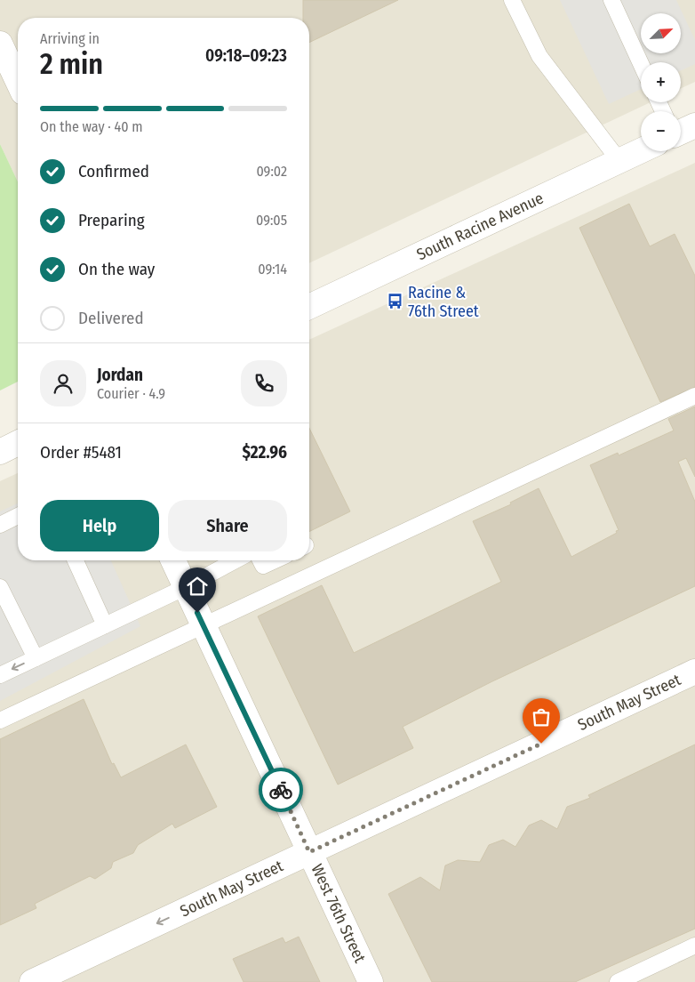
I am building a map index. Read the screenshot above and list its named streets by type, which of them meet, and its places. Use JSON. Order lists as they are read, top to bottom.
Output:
{
  "streets": {
    "street": ["South Racine Avenue", "South May Street", "West 76th Street"]
  },
  "crossings": [
    ["South May Street", "West 76th Street"]
  ],
  "one_way": ["South May Street"],
  "places": {
    "bus stop": ["Racine & 76th Street"]
  },
  "north": "top right",
  "page": {
    "map_buttons": ["+", "−"],
    "heading": ["2 min", "Arriving in", "09:18–09:23"],
    "panel": [
      "Jordan",
      "Courier · 4.9",
      "Order #5481",
      "$22.96"
    ],
    "bar": "On the way · 40 m",
    "list": [
      ["Confirmed", "09:02"],
      ["Preparing", "09:05"],
      ["On the way", "09:14"],
      "Delivered"
    ],
    "buttons": ["Help", "Share"]
  }
}
